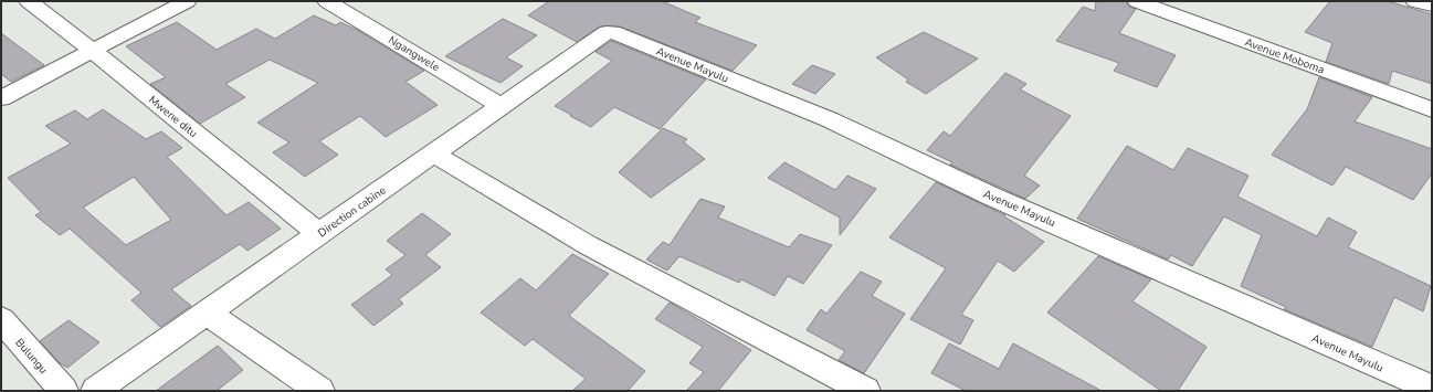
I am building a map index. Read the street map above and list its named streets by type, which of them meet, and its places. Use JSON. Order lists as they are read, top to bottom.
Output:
{
  "streets": {
    "street": [
      "Ngangwele",
      "Avenue Moboma",
      "Avenue Mayulu",
      "Mwene ditu",
      "Direction cabine",
      "Bulungu"
    ]
  },
  "crossings": [
    ["Ngangwele", "Direction cabine"],
    ["Avenue Mayulu", "Direction cabine"],
    ["Mwene ditu", "Direction cabine"]
  ]
}
